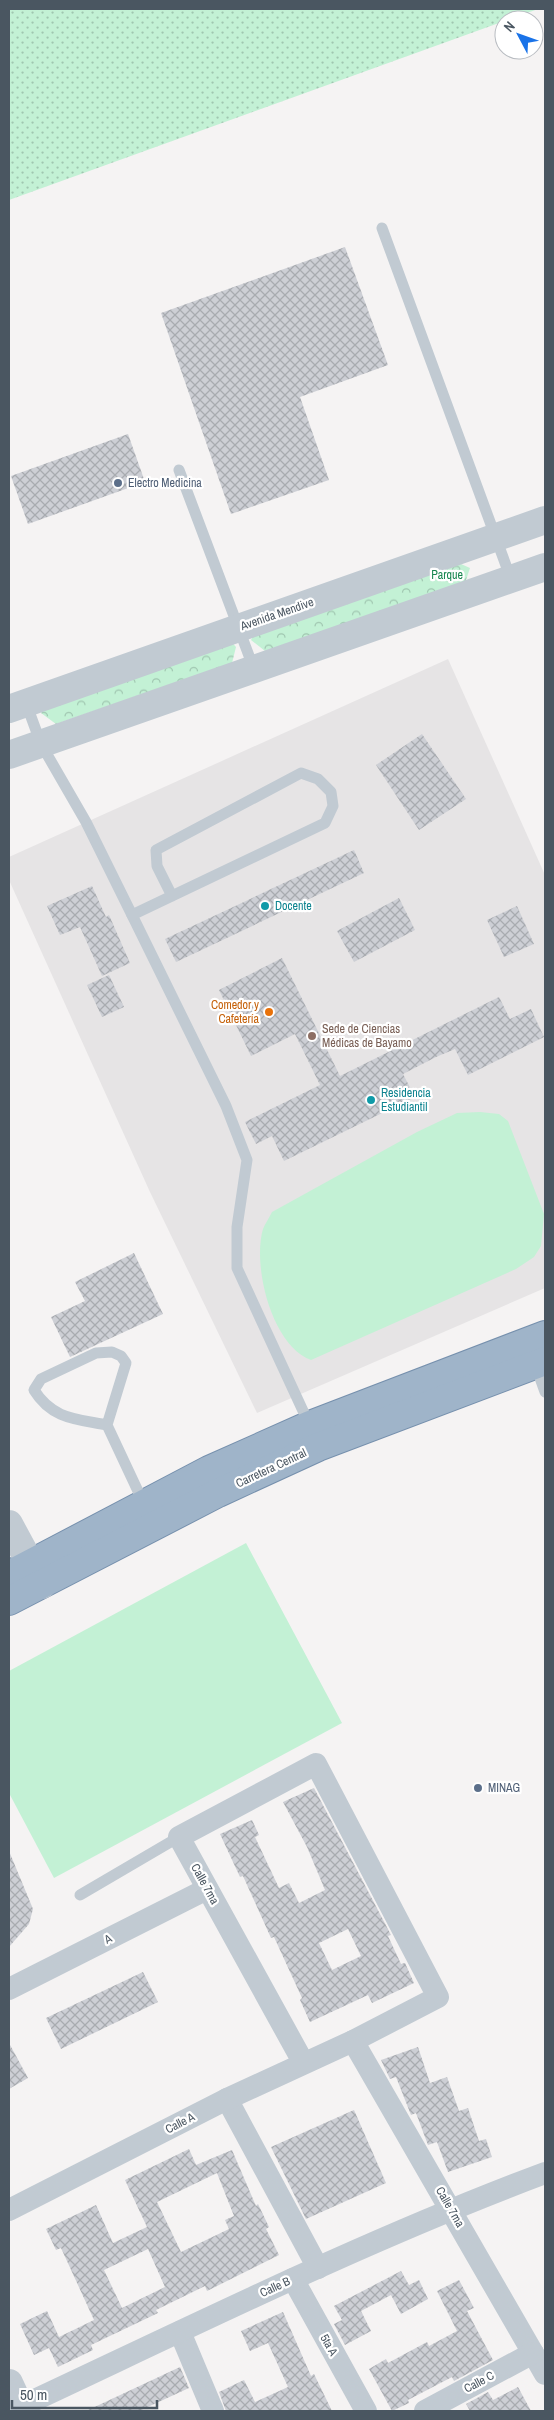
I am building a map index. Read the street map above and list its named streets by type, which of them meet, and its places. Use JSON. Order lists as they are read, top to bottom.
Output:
{
  "streets": {
    "highway": ["Carretera Central"],
    "street": [
      "Avenida Mendive",
      "Calle 7ma",
      "A",
      "Calle A",
      "Calle B",
      "5ta A",
      "Calle C"
    ]
  },
  "crossings": [
    ["Calle 7ma", "A"],
    ["Calle 7ma", "Calle A"],
    ["Calle 7ma", "Calle B"],
    ["Calle 7ma", "Calle C"],
    ["Calle B", "5ta A"]
  ],
  "parks": ["Parque"],
  "places": [
    "Electro Medicina",
    "Docente",
    "Comedor y Cafetería",
    "Sede de Ciencias Médicas de Bayamo",
    "Residencia Estudiantil",
    "MINAG"
  ],
  "scale_bar": "50 m",
  "north": "top left"
}
